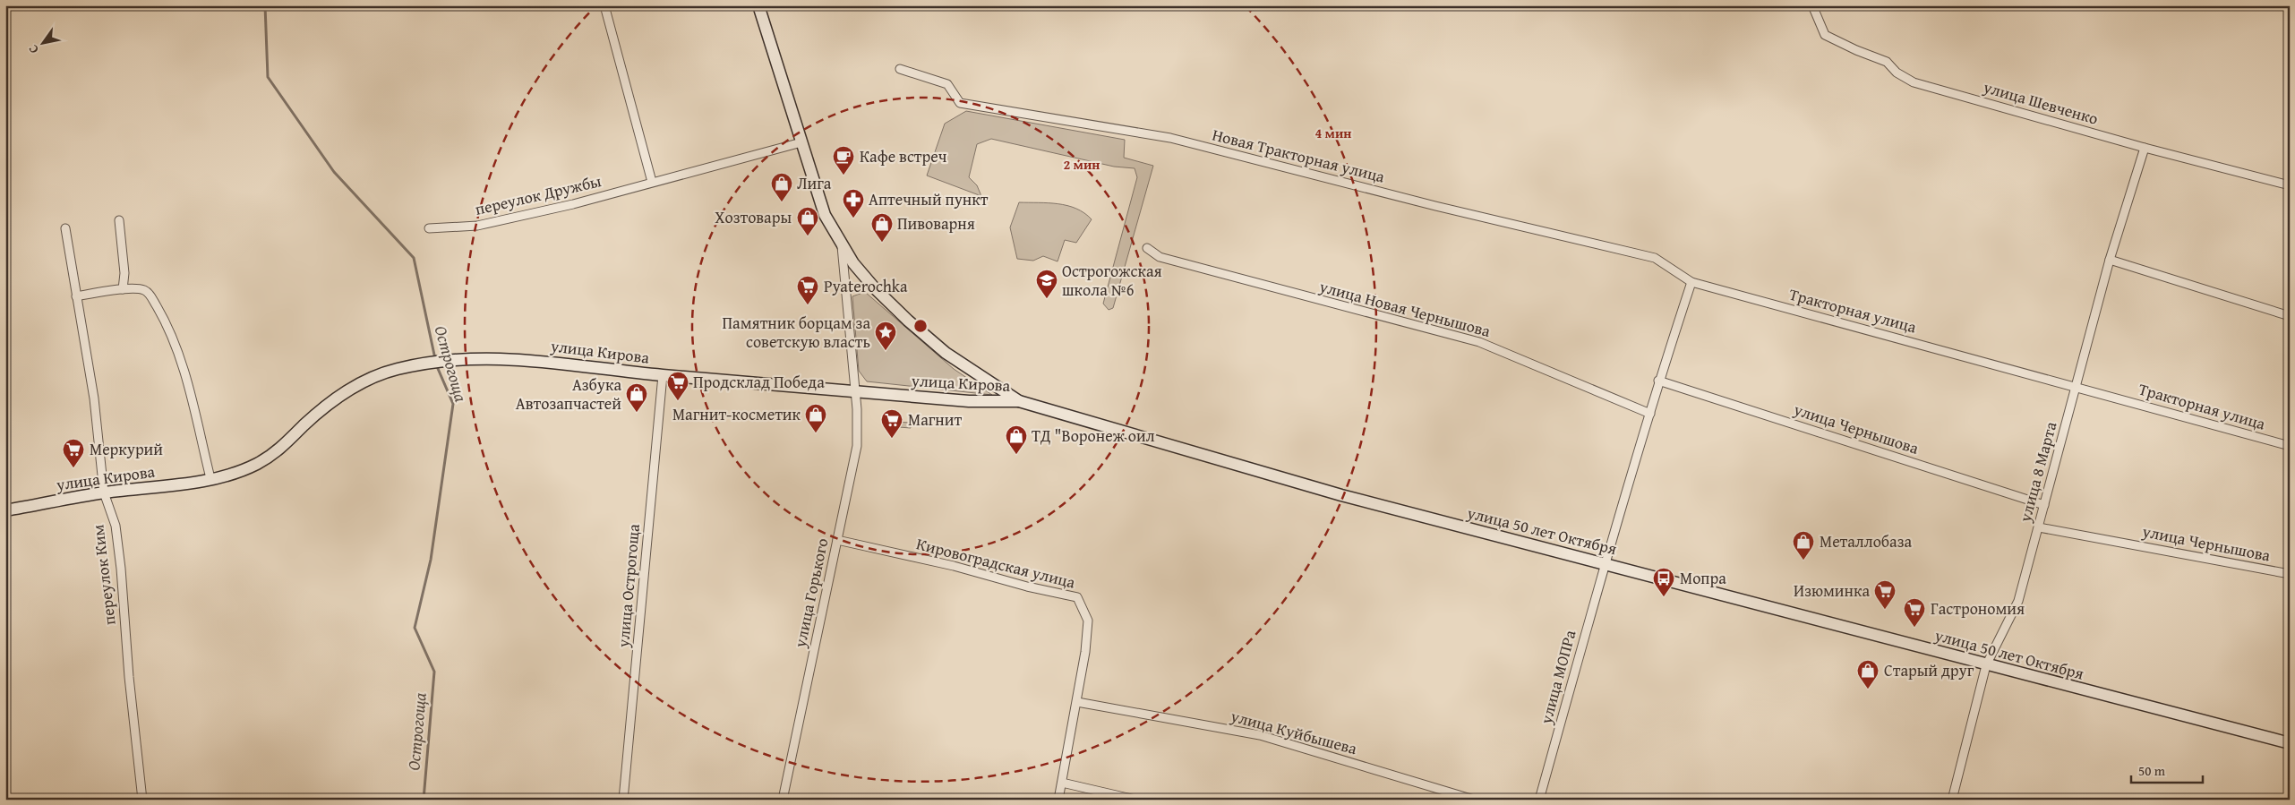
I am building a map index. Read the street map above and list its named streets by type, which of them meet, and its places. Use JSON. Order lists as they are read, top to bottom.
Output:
{
  "streets": {
    "main road": ["улица Кирова", "улица 50 лет Октября"],
    "street": [
      "улица Шевченко",
      "Новая Тракторная улица",
      "переулок Дружбы",
      "улица Новая Чернышова",
      "Тракторная улица",
      "улица Чернышова",
      "улица 8 Марта",
      "Кировоградская улица",
      "переулок Ким",
      "улица Острогоща",
      "улица Горького",
      "улица МОПРа",
      "улица Куйбышева"
    ]
  },
  "crossings": [
    ["улица Шевченко", "улица 8 Марта"],
    ["Новая Тракторная улица", "Тракторная улица"],
    ["переулок Дружбы", "улица 50 лет Октября"],
    ["Тракторная улица", "улица 8 Марта"],
    ["улица Кирова", "улица 50 лет Октября"],
    ["улица Кирова", "переулок Ким"],
    ["улица Кирова", "улица Острогоща"],
    ["улица Кирова", "улица Горького"],
    ["улица Чернышова", "улица 8 Марта"],
    ["улица 8 Марта", "улица 50 лет Октября"],
    ["улица 50 лет Октября", "улица Горького"],
    ["улица 50 лет Октября", "улица МОПРа"],
    ["Кировоградская улица", "улица Горького"],
    ["Кировоградская улица", "улица Куйбышева"]
  ],
  "water": ["Острогоща"],
  "places": {
    "cafe": ["Кафе встреч"],
    "shop": [
      "Лига",
      "Хозтовары",
      "Пивоварня",
      "Азбука Автозапчастей",
      "Магнит-косметик",
      "ТД \"Воронеж оил",
      "Металлобаза",
      "Старый друг"
    ],
    "pharmacy": ["Аптечный пункт"],
    "school or university": ["Острогожская школа №6"],
    "supermarket": [
      "Pyaterochka",
      "Продсклад Победа",
      "Магнит",
      "Меркурий",
      "Изюминка",
      "Гастрономия"
    ],
    "place": ["Памятник борцам за советскую власть"],
    "bus stop": ["Мопра"]
  },
  "scale_bar": "50 m",
  "north": "bottom left",
  "rings": ["4 мин", "2 мин"]
}
